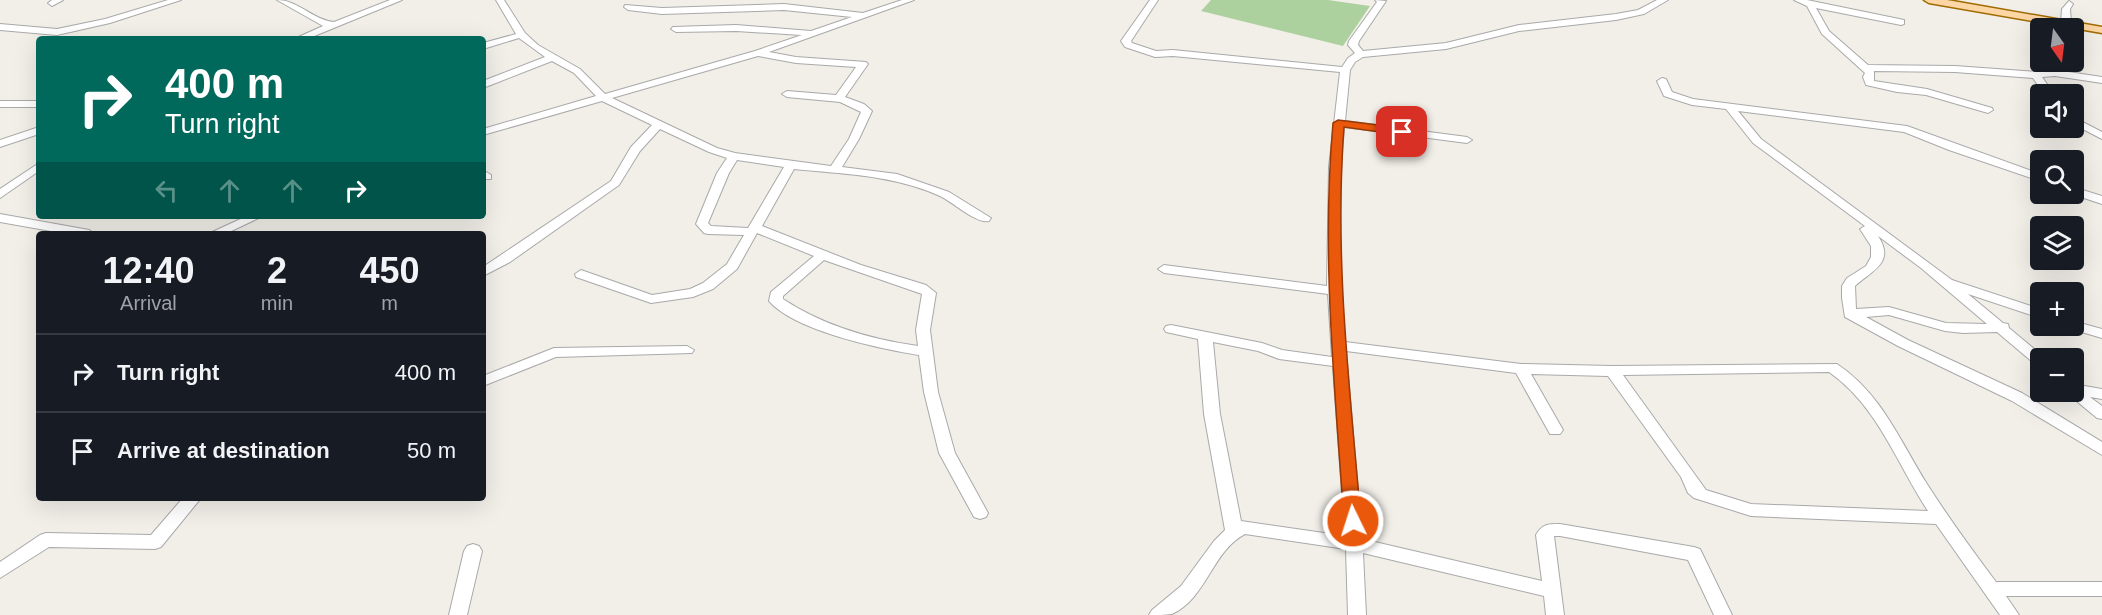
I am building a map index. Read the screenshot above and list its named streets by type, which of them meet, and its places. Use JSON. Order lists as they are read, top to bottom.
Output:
{
  "north": "bottom",
  "page": {
    "map_buttons": ["+", "−"],
    "turn": ["400 m", "Turn right"],
    "eta": [
      "12:40",
      "Arrival",
      "2",
      "min",
      "450",
      "m"
    ],
    "list": [
      {
        "name": "Turn right",
        "value": "400 m"
      },
      {
        "name": "Arrive at destination",
        "value": "50 m"
      }
    ]
  }
}
